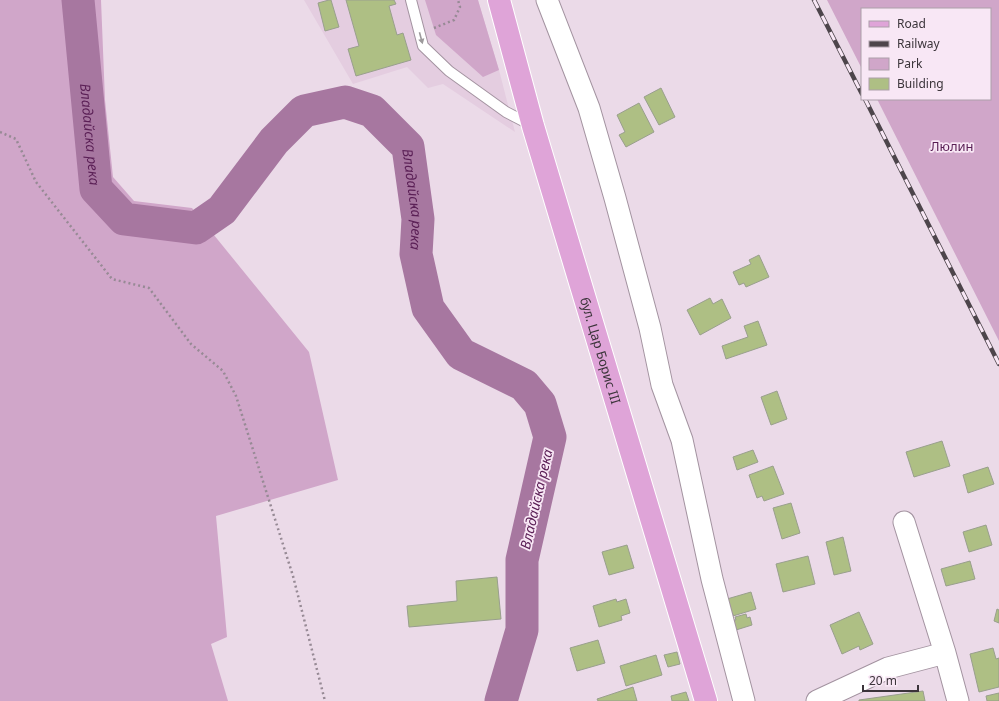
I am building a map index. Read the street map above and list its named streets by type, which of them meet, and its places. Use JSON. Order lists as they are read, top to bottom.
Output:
{
  "streets": {
    "main road": ["бул. Цар Борис III"]
  },
  "water": ["Владайска река"],
  "parks": ["Люлин"],
  "legend": [
    "Road",
    "Railway",
    "Park",
    "Building"
  ],
  "scale_bar": "20 m"
}
